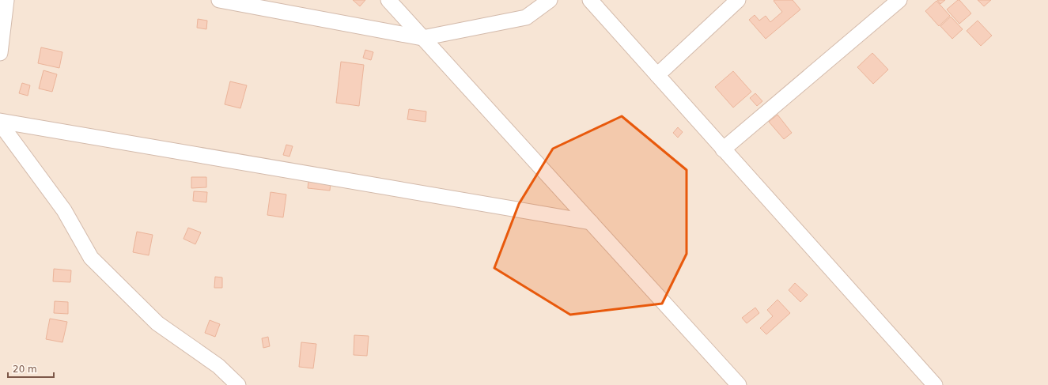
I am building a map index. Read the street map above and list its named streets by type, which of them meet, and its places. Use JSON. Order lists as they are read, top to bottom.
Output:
{
  "scale_bar": "20 m"
}
